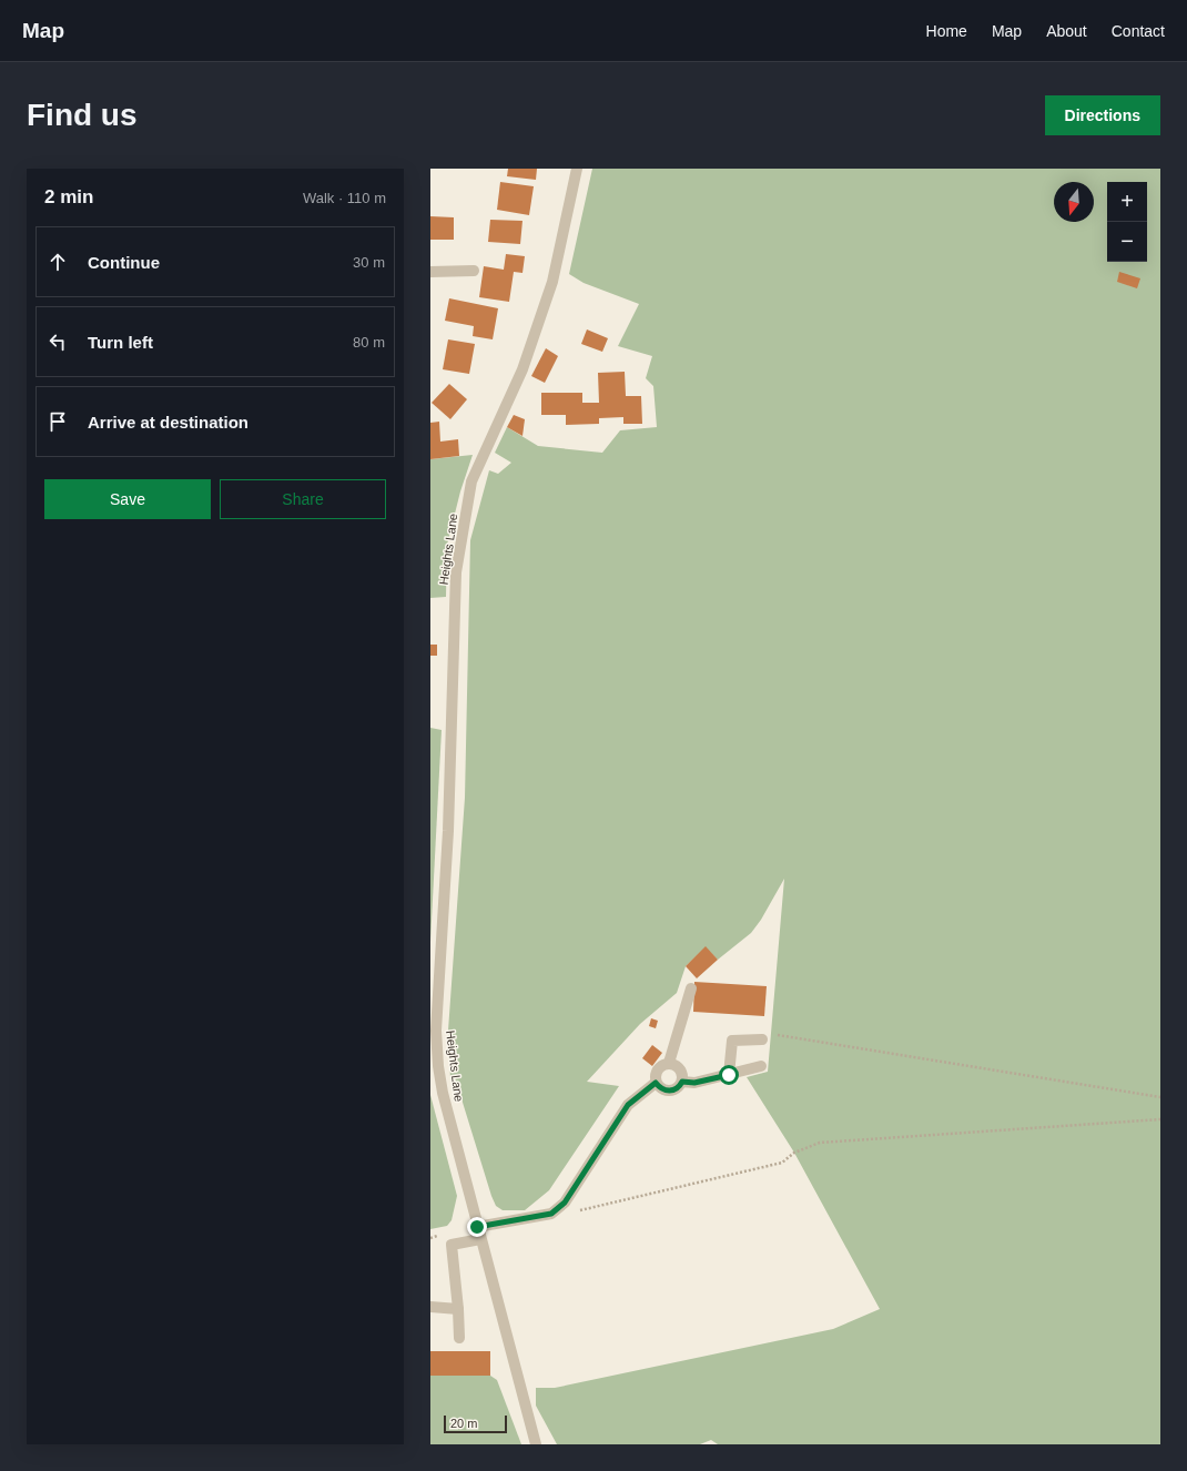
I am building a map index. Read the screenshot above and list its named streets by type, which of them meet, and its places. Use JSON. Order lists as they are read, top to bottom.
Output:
{
  "streets": {
    "street": ["Heights Lane"]
  },
  "scale_bar": "20 m",
  "north": "bottom",
  "page": {
    "header": "Map",
    "nav": [
      "Home",
      "Map",
      "About",
      "Contact"
    ],
    "buttons": [
      "Directions",
      ["Save", "Share"]
    ],
    "title": "Find us",
    "heading": ["2 min", "Walk · 110 m"],
    "map_buttons": ["+", "−"],
    "list": [
      ["Continue", "30 m"],
      ["Turn left", "80 m"],
      "Arrive at destination"
    ],
    "scale": "20 m"
  }
}
